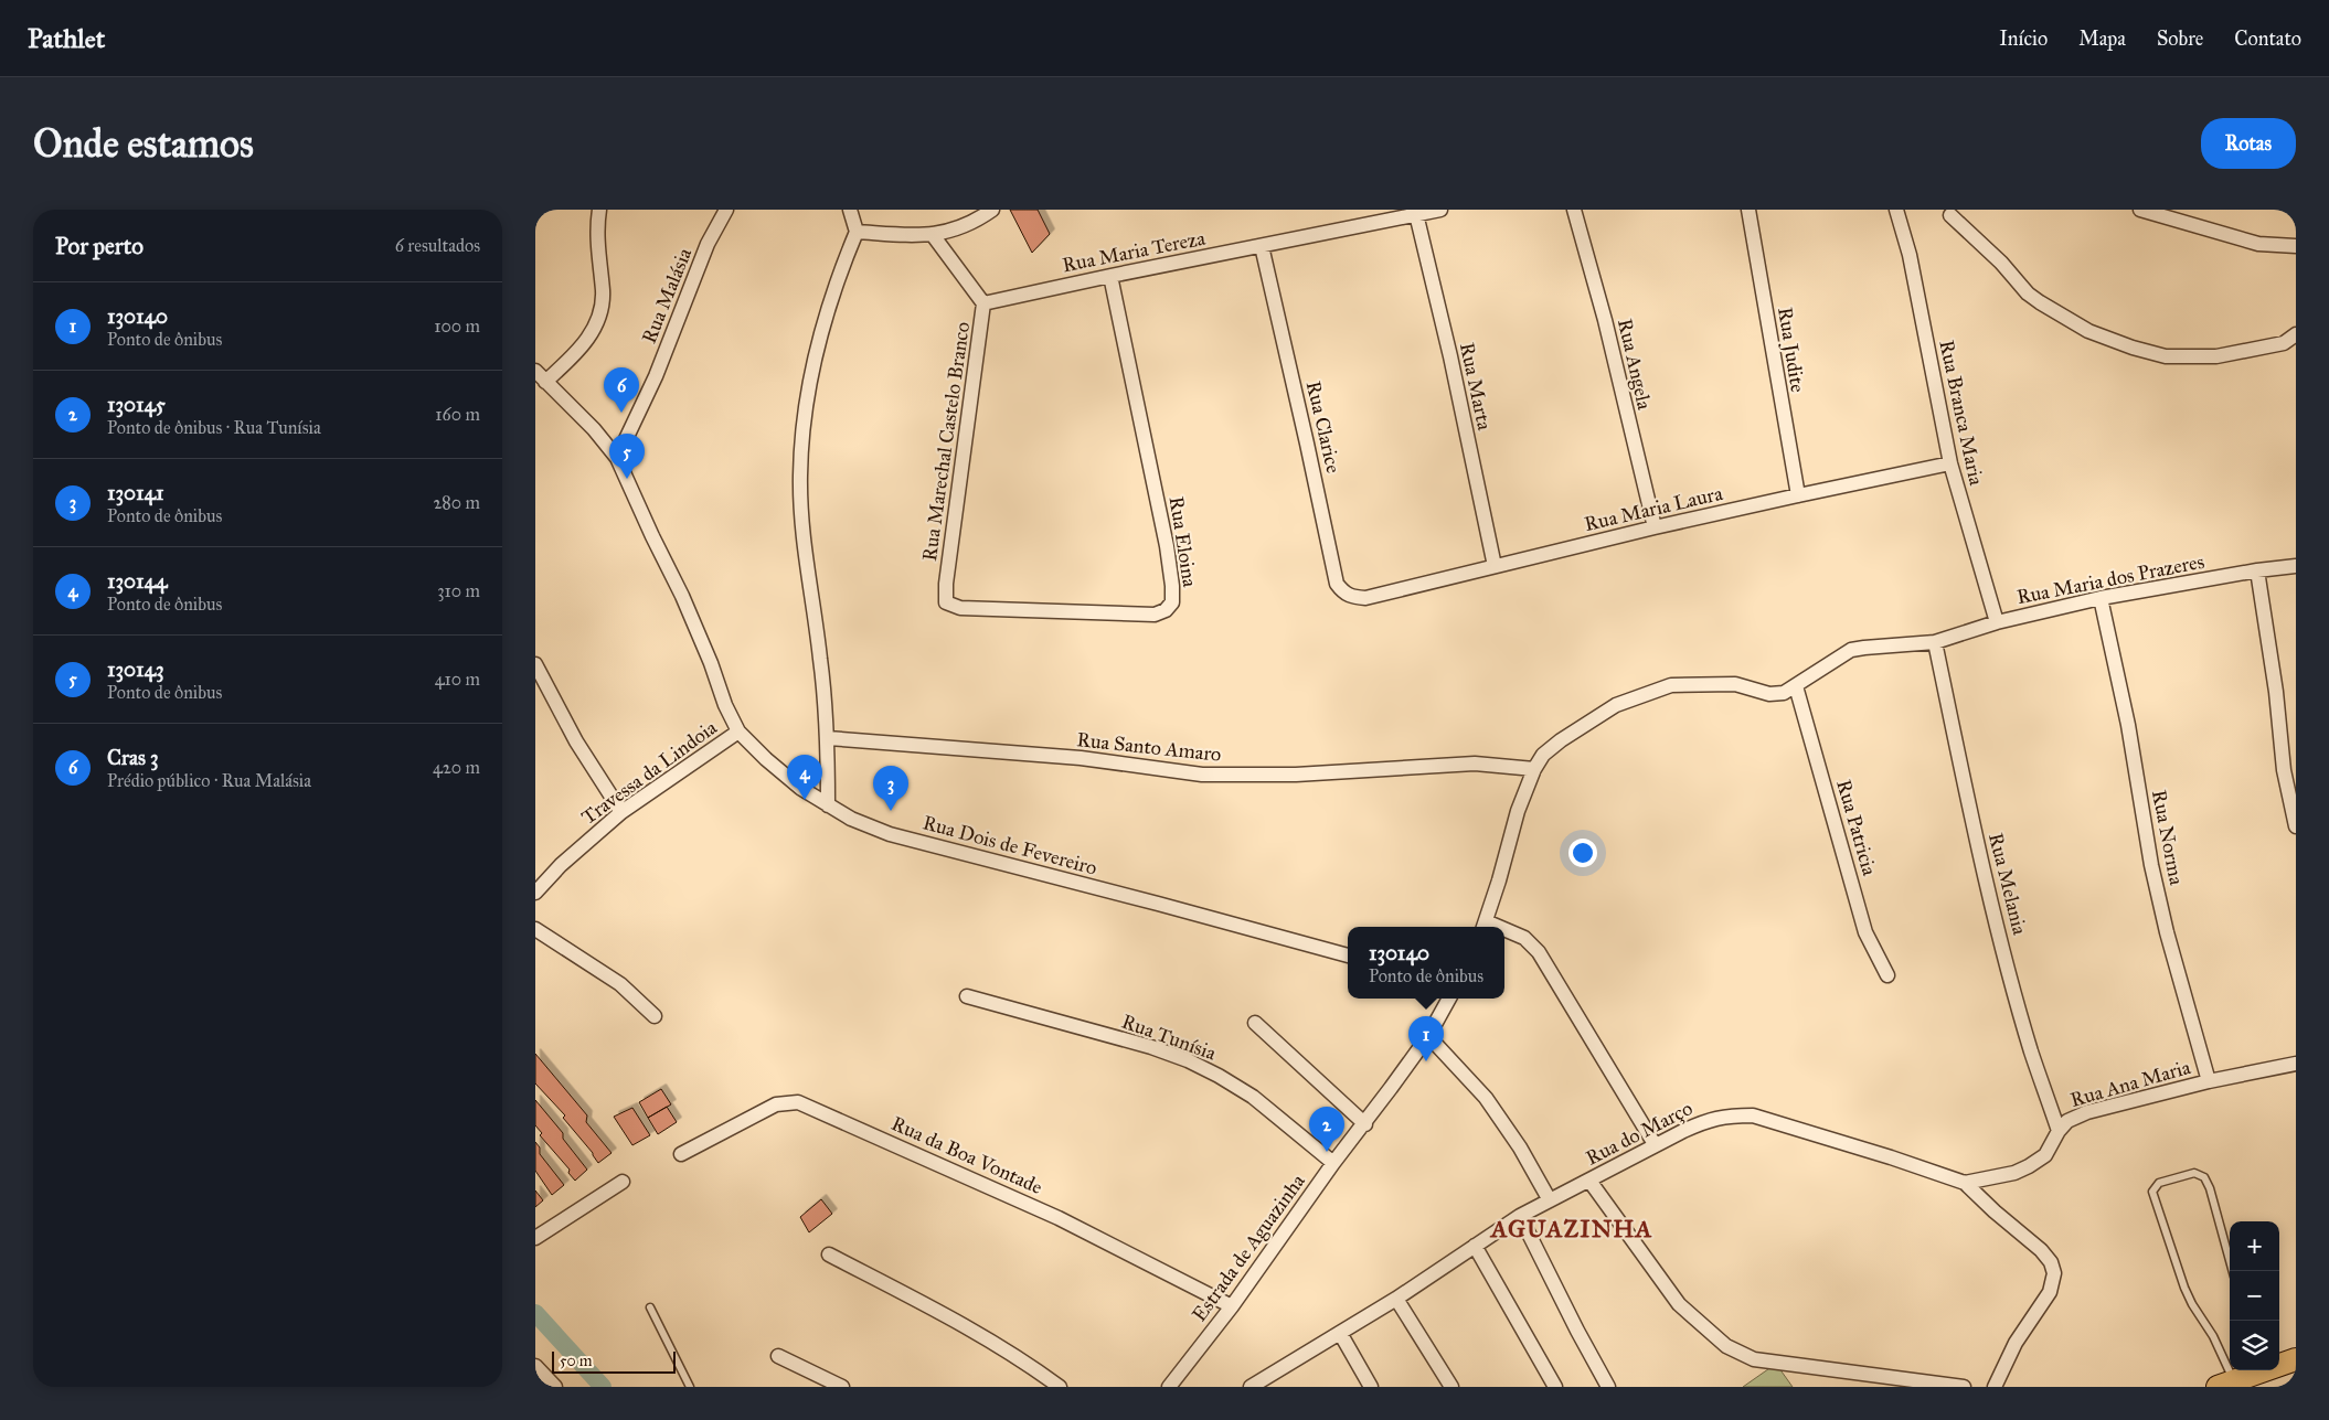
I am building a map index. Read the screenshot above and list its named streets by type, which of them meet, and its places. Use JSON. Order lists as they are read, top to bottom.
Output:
{
  "streets": {
    "street": [
      "Rua Maria Tereza",
      "Rua Malásia",
      "Rua Judite",
      "Rua Angela",
      "Rua Marta",
      "Rua Branca Maria",
      "Rua Clarice",
      "Rua Marechal Castelo Branco",
      "Rua Maria Laura",
      "Rua Eloina",
      "Rua Maria dos Prazeres",
      "Rua Santo Amaro",
      "Travessa da Lindoia",
      "Rua Patricia",
      "Rua Norma",
      "Rua Dois de Fevereiro",
      "Rua Melania",
      "Rua Tunísia",
      "Rua Ana Maria",
      "Rua do Março",
      "Rua da Boa Vontade",
      "Estrada de Aguazinha"
    ]
  },
  "crossings": [
    ["Rua Maria Tereza", "Rua Marta"],
    ["Rua Maria Tereza", "Rua Clarice"],
    ["Rua Maria Tereza", "Rua Marechal Castelo Branco"],
    ["Rua Maria Tereza", "Rua Eloina"],
    ["Rua Malásia", "Rua Dois de Fevereiro"],
    ["Rua Judite", "Rua Maria Laura"],
    ["Rua Angela", "Rua Maria Laura"],
    ["Rua Marta", "Rua Maria Laura"],
    ["Rua Branca Maria", "Rua Maria Laura"],
    ["Rua Branca Maria", "Rua Maria dos Prazeres"],
    ["Rua Clarice", "Rua Maria Laura"],
    ["Rua Marechal Castelo Branco", "Rua Eloina"],
    ["Rua Maria dos Prazeres", "Rua Norma"],
    ["Rua Maria dos Prazeres", "Rua Melania"],
    ["Travessa da Lindoia", "Rua Dois de Fevereiro"],
    ["Rua Norma", "Rua Ana Maria"],
    ["Rua Melania", "Rua Ana Maria"],
    ["Rua Tunísia", "Estrada de Aguazinha"],
    ["Rua Ana Maria", "Rua do Março"],
    ["Rua da Boa Vontade", "Estrada de Aguazinha"]
  ],
  "districts": ["AGUAZINHA"],
  "scale_bar": "50 m",
  "page": {
    "header": "Pathlet",
    "nav": [
      "Início",
      "Mapa",
      "Sobre",
      "Contato"
    ],
    "buttons": "Rotas",
    "title": "Onde estamos",
    "heading": ["Por perto", "6 resultados"],
    "list": [
      {
        "mark": "1",
        "name": "130140",
        "note": "Ponto de ônibus",
        "value": "100 m"
      },
      {
        "mark": "2",
        "name": "130145",
        "note": "Ponto de ônibus · Rua Tunísia",
        "value": "160 m"
      },
      {
        "mark": "3",
        "name": "130141",
        "note": "Ponto de ônibus",
        "value": "280 m"
      },
      {
        "mark": "4",
        "name": "130144",
        "note": "Ponto de ônibus",
        "value": "310 m"
      },
      {
        "mark": "5",
        "name": "130143",
        "note": "Ponto de ônibus",
        "value": "410 m"
      },
      {
        "mark": "6",
        "name": "Cras 3",
        "note": "Prédio público · Rua Malásia",
        "value": "420 m"
      }
    ],
    "pins": [
      "6",
      "5",
      "4",
      "3",
      "1",
      "2"
    ],
    "popup": ["130140", "Ponto de ônibus"],
    "map_buttons": ["+", "−"],
    "scale": "50 m"
  }
}
